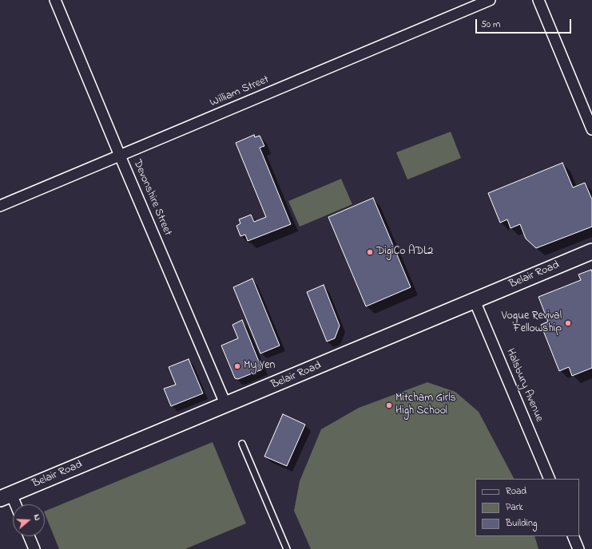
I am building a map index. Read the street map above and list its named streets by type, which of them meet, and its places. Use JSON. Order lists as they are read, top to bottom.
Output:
{
  "streets": {
    "main road": ["Belair Road"],
    "street": ["William Street", "Devonshire Street", "Halsbury Avenue"]
  },
  "crossings": [
    ["William Street", "Devonshire Street"],
    ["Devonshire Street", "Belair Road"],
    ["Belair Road", "Halsbury Avenue"]
  ],
  "places": [
    "DigiCo ADL2",
    "Vogue Revival Fellowship",
    "My Yen",
    "Mitcham Girls High School"
  ],
  "legend": ["Road", "Park", "Building"],
  "scale_bar": "50 m",
  "north": "right"
}
